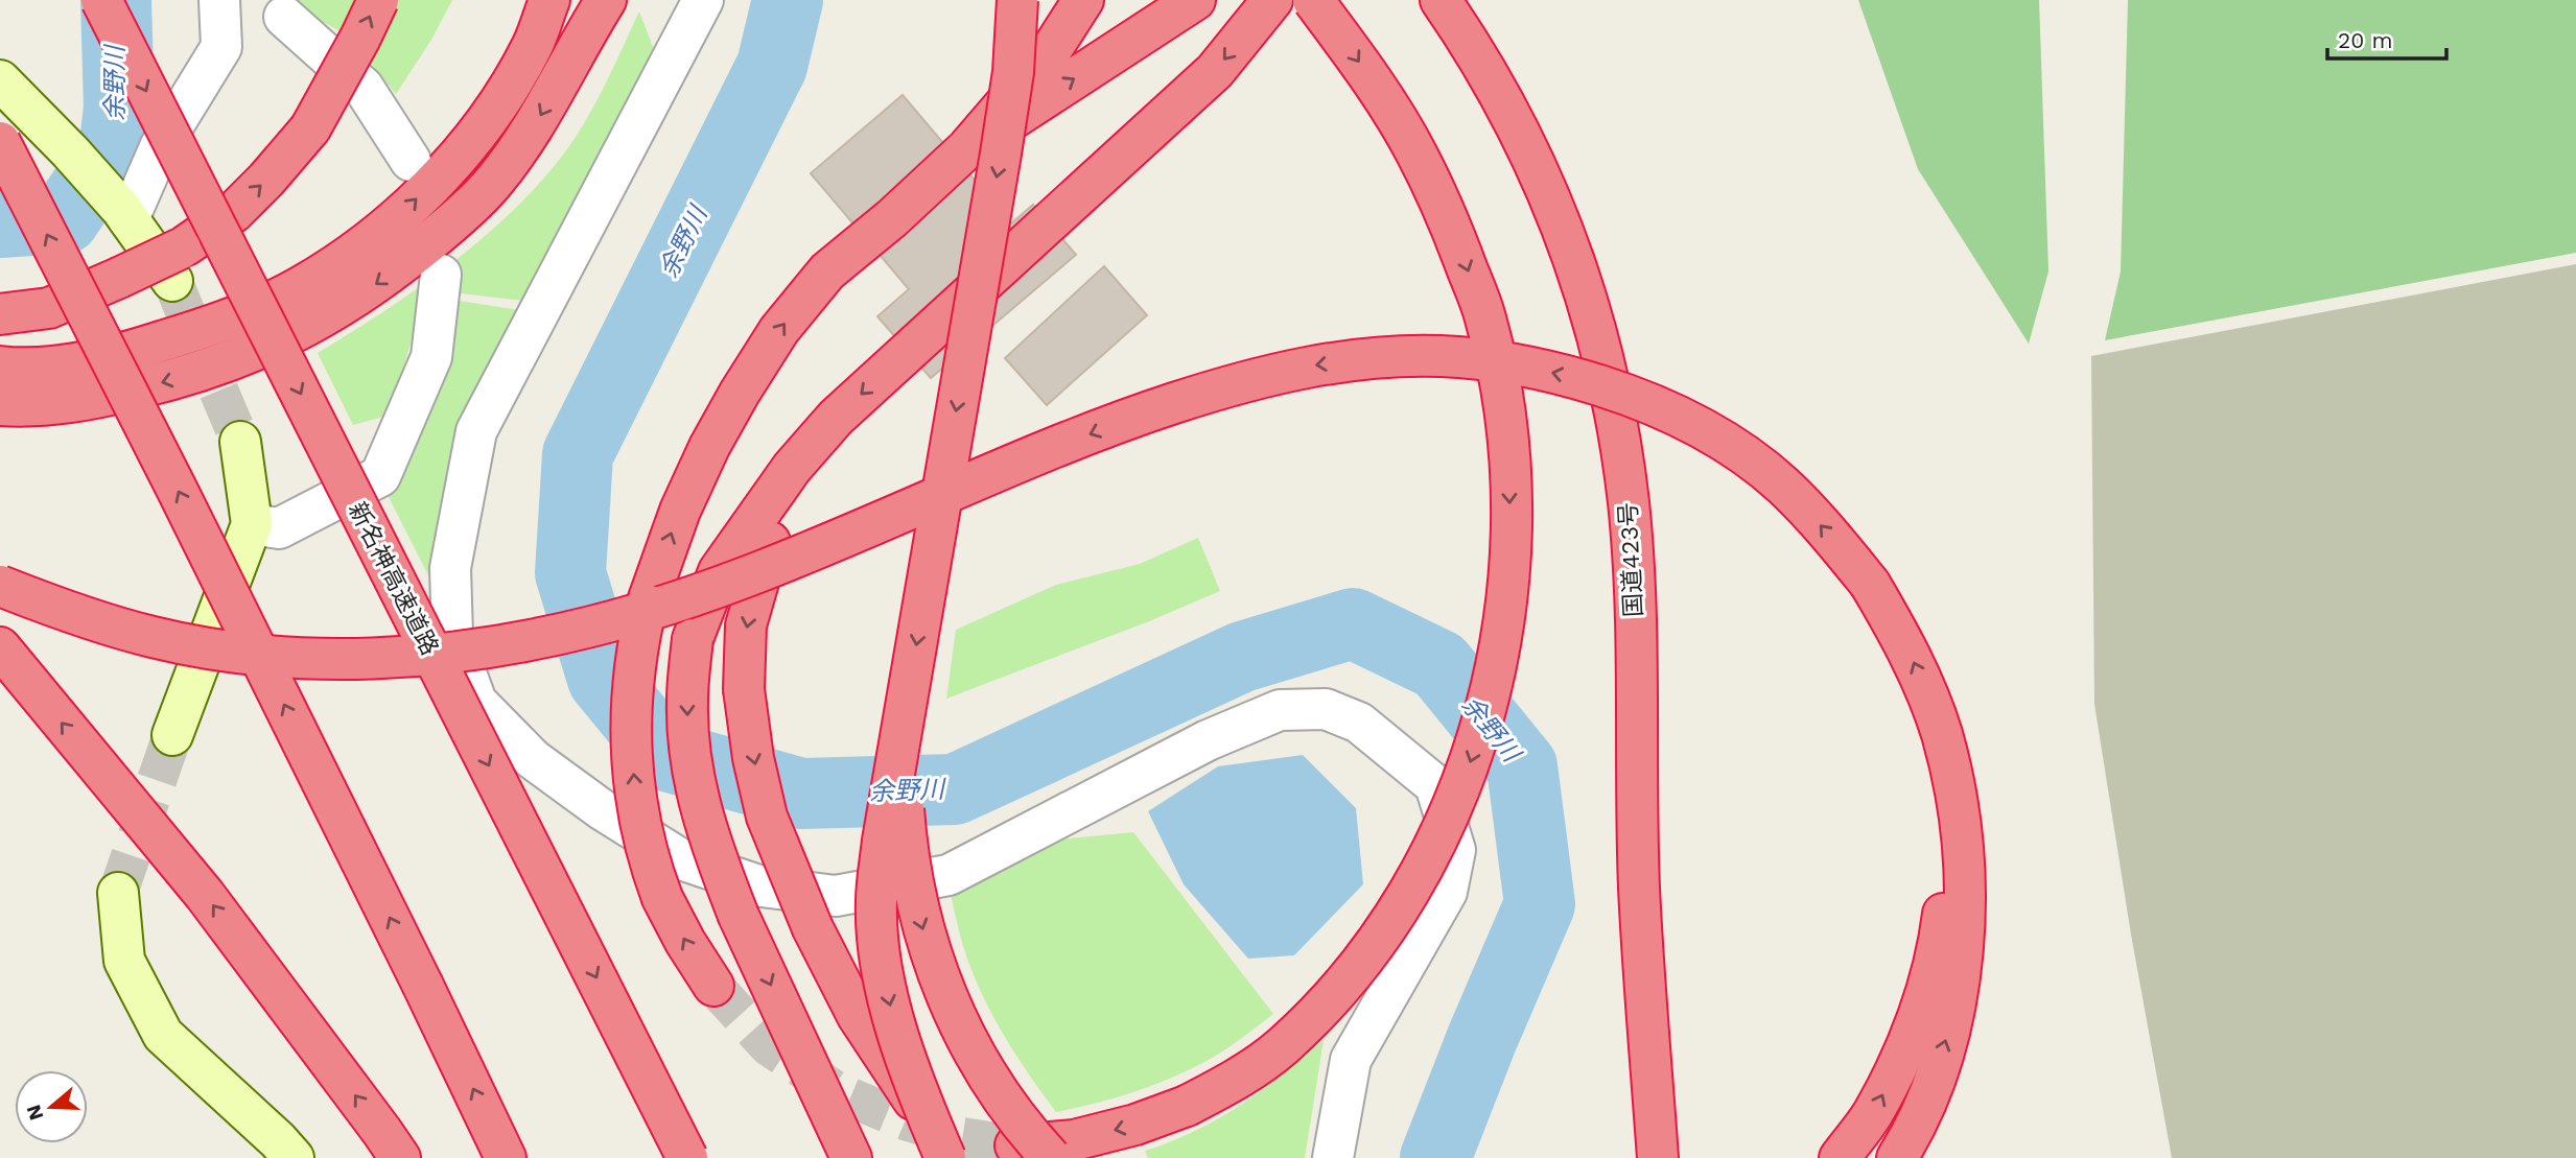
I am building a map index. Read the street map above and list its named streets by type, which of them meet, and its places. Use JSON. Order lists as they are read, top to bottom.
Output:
{
  "streets": {
    "highway": ["国道423号", "新名神高速道路"]
  },
  "water": ["余野川"],
  "scale_bar": "20 m",
  "north": "left"
}
